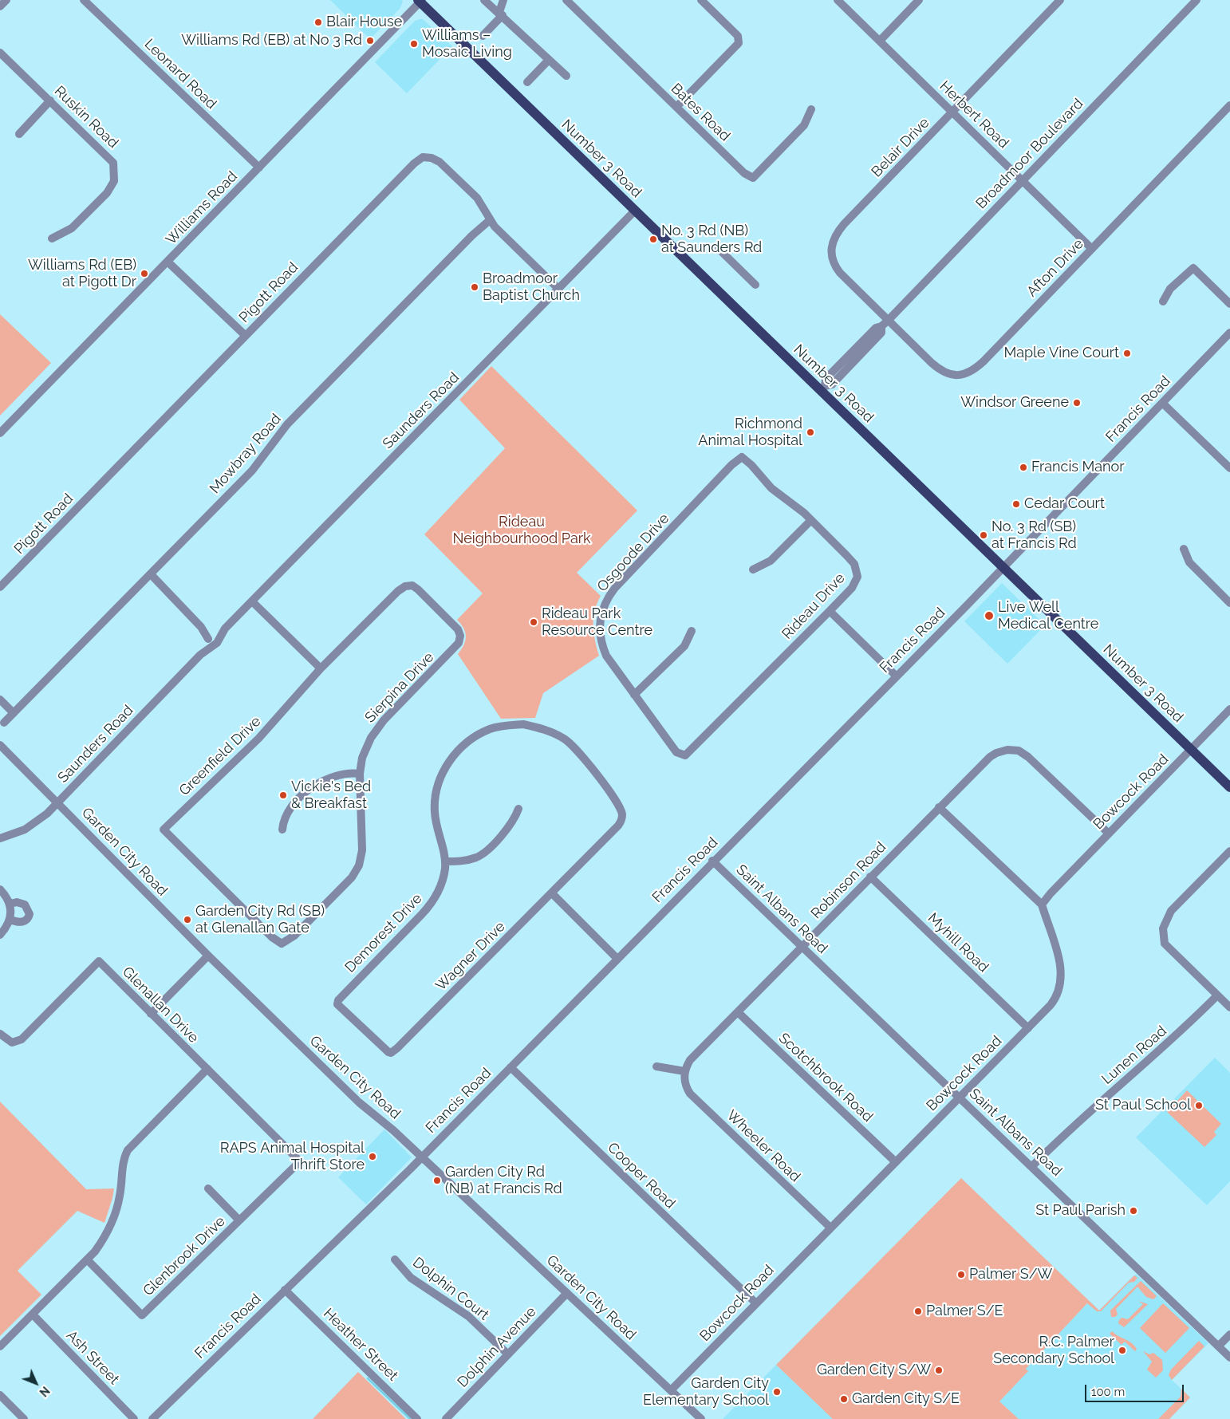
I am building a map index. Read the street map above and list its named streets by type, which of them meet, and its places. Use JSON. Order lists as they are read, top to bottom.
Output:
{
  "streets": {
    "main road": ["Number 3 Road"],
    "street": [
      "Leonard Road",
      "Bates Road",
      "Herbert Road",
      "Ruskin Road",
      "Belair Drive",
      "Broadmoor Boulevard",
      "Williams Road",
      "Afton Drive",
      "Pigott Road",
      "Francis Road",
      "Saunders Road",
      "Mowbray Road",
      "Osgoode Drive",
      "Rideau Drive",
      "Sierpina Drive",
      "Greenfield Drive",
      "Bowcock Road",
      "Garden City Road",
      "Robinson Road",
      "Saint Albans Road",
      "Demorest Drive",
      "Myhill Road",
      "Wagner Drive",
      "Glenallan Drive",
      "Lunen Road",
      "Scotchbrook Road",
      "Wheeler Road",
      "Cooper Road",
      "Glenbrook Drive",
      "Dolphin Court",
      "Heather Street",
      "Dolphin Avenue",
      "Ash Street"
    ]
  },
  "crossings": [
    ["Leonard Road", "Williams Road"],
    ["Herbert Road", "Belair Drive"],
    ["Herbert Road", "Broadmoor Boulevard"],
    ["Herbert Road", "Afton Drive"],
    ["Belair Drive", "Broadmoor Boulevard"],
    ["Belair Drive", "Afton Drive"],
    ["Broadmoor Boulevard", "Number 3 Road"],
    ["Broadmoor Boulevard", "Afton Drive"],
    ["Number 3 Road", "Williams Road"],
    ["Number 3 Road", "Francis Road"],
    ["Number 3 Road", "Saunders Road"],
    ["Number 3 Road", "Bowcock Road"],
    ["Pigott Road", "Saunders Road"],
    ["Pigott Road", "Mowbray Road"],
    ["Francis Road", "Garden City Road"],
    ["Francis Road", "Saint Albans Road"],
    ["Francis Road", "Cooper Road"],
    ["Francis Road", "Heather Street"],
    ["Saunders Road", "Garden City Road"],
    ["Osgoode Drive", "Rideau Drive"],
    ["Sierpina Drive", "Greenfield Drive"],
    ["Bowcock Road", "Garden City Road"],
    ["Bowcock Road", "Robinson Road"],
    ["Bowcock Road", "Saint Albans Road"],
    ["Bowcock Road", "Myhill Road"],
    ["Bowcock Road", "Scotchbrook Road"],
    ["Bowcock Road", "Wheeler Road"],
    ["Bowcock Road", "Cooper Road"],
    ["Garden City Road", "Dolphin Avenue"],
    ["Robinson Road", "Saint Albans Road"],
    ["Robinson Road", "Myhill Road"],
    ["Robinson Road", "Scotchbrook Road"],
    ["Robinson Road", "Wheeler Road"],
    ["Saint Albans Road", "Lunen Road"],
    ["Demorest Drive", "Wagner Drive"],
    ["Glenallan Drive", "Glenbrook Drive"],
    ["Dolphin Court", "Dolphin Avenue"]
  ],
  "parks": ["Rideau Neighbourhood Park"],
  "places": [
    "Blair House",
    "Williams Rd (EB) at No 3 Rd",
    "Williams – Mosaic Living",
    "No. 3 Rd (NB) at Saunders Rd",
    "Williams Rd (EB) at Pigott Dr",
    "Broadmoor Baptist Church",
    "Maple Vine Court",
    "Windsor Greene",
    "Richmond Animal Hospital",
    "Francis Manor",
    "Cedar Court",
    "No. 3 Rd (SB) at Francis Rd",
    "Live Well Medical Centre",
    "Rideau Park Resource Centre",
    "Vickie's Bed & Breakfast",
    "Garden City Rd (SB) at Glenallan Gate",
    "St Paul School",
    "RAPS Animal Hospital Thrift Store",
    "Garden City Rd (NB) at Francis Rd",
    "St Paul Parish",
    "Palmer S/W",
    "Palmer S/E",
    "R.C. Palmer Secondary School",
    "Garden City S/W",
    "Garden City Elementary School",
    "Garden City S/E"
  ],
  "scale_bar": "100 m",
  "north": "bottom right"
}
